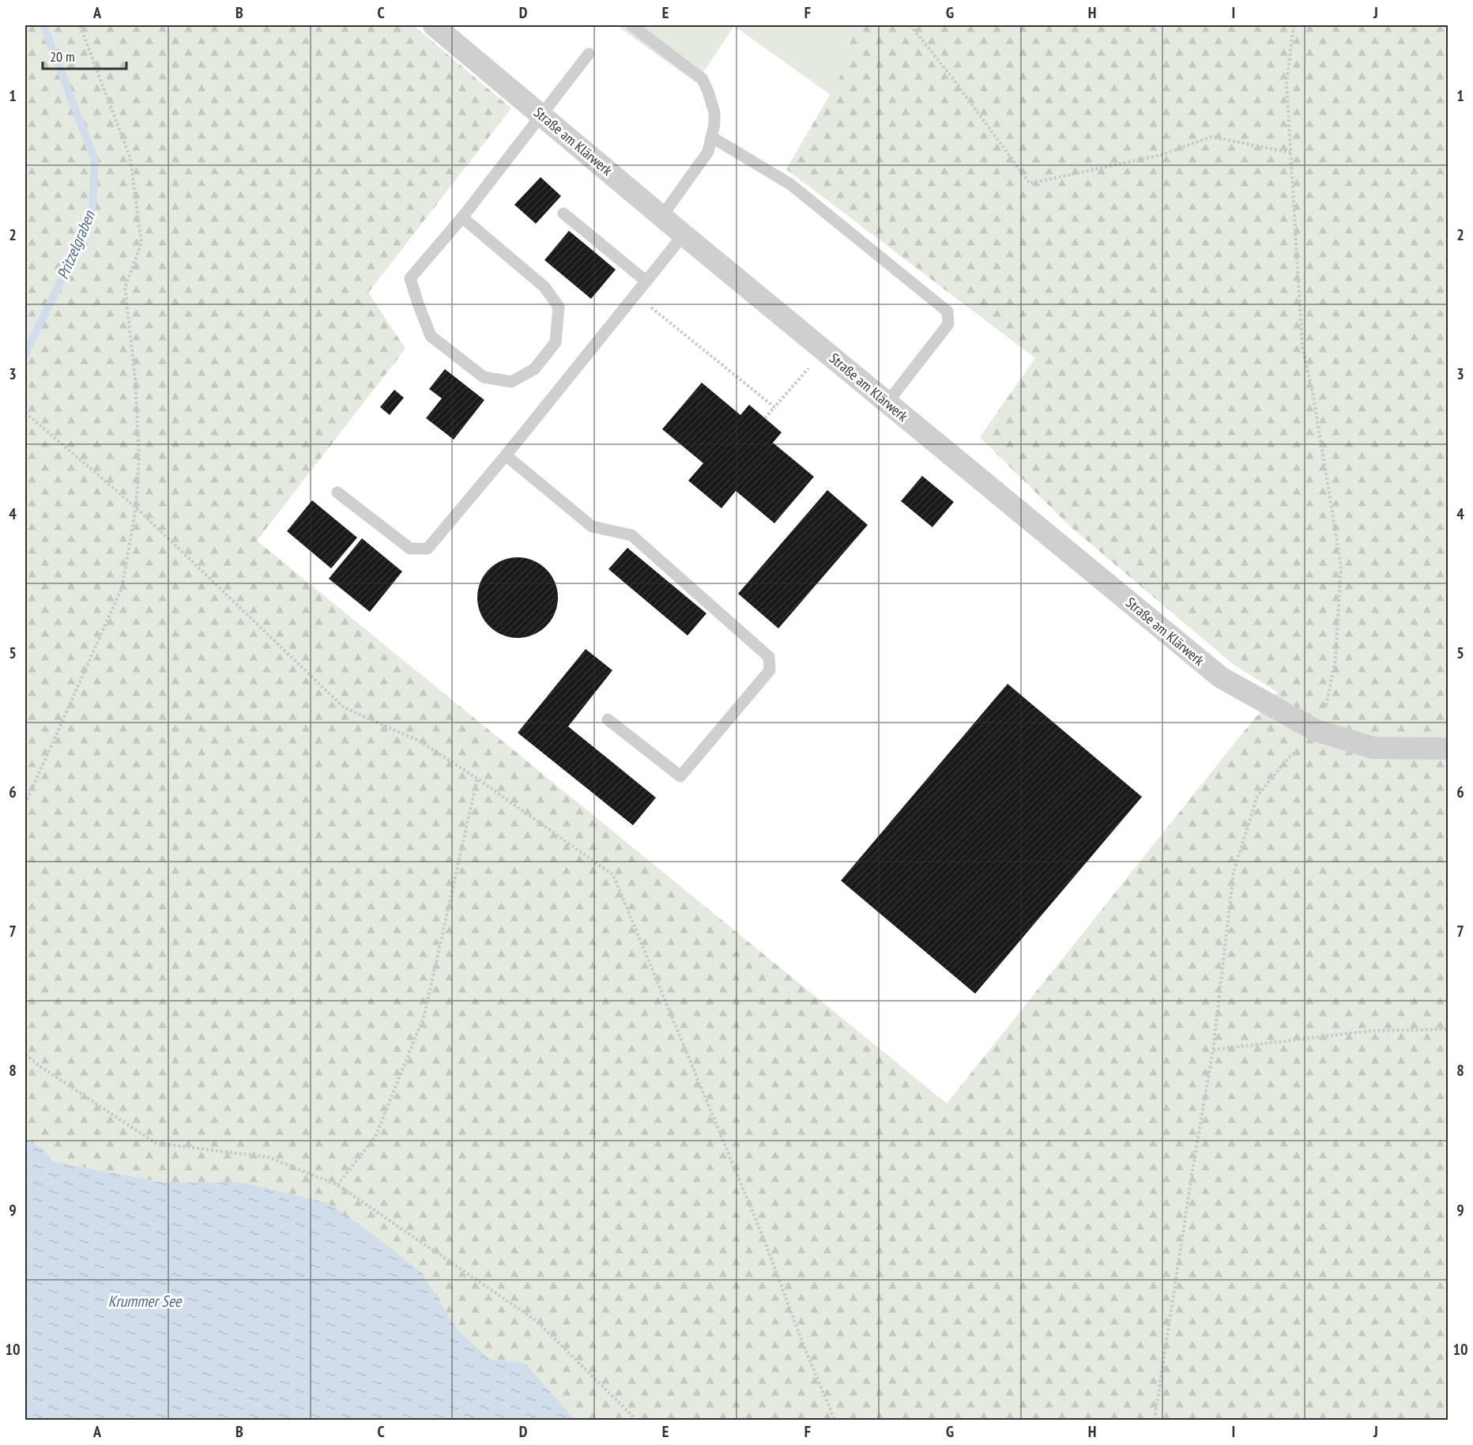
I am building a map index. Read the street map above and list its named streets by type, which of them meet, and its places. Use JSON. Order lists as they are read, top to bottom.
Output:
{
  "streets": {
    "street": ["Straße am Klärwerk"]
  },
  "water": ["Pritzelgraben", "Krummer See"],
  "scale_bar": "20 m",
  "grid": {
    "columns": [
      "A",
      "B",
      "C",
      "D",
      "E",
      "F",
      "G",
      "H",
      "I",
      "J"
    ],
    "rows": [
      "1",
      "2",
      "3",
      "4",
      "5",
      "6",
      "7",
      "8",
      "9",
      "10"
    ]
  }
}
